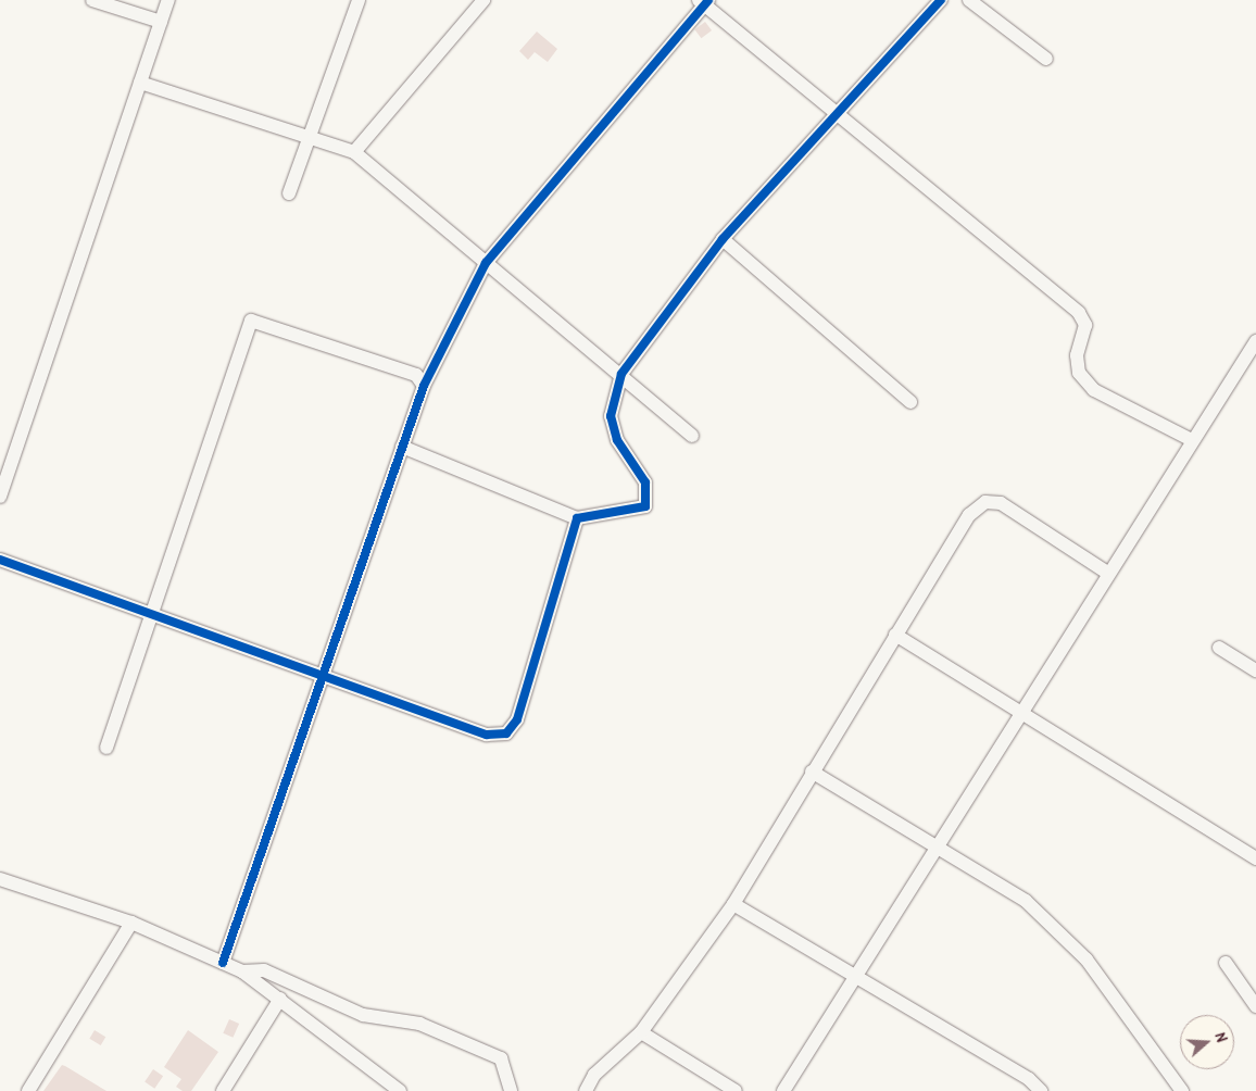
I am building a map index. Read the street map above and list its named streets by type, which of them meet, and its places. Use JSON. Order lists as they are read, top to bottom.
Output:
{
  "north": "right"
}
